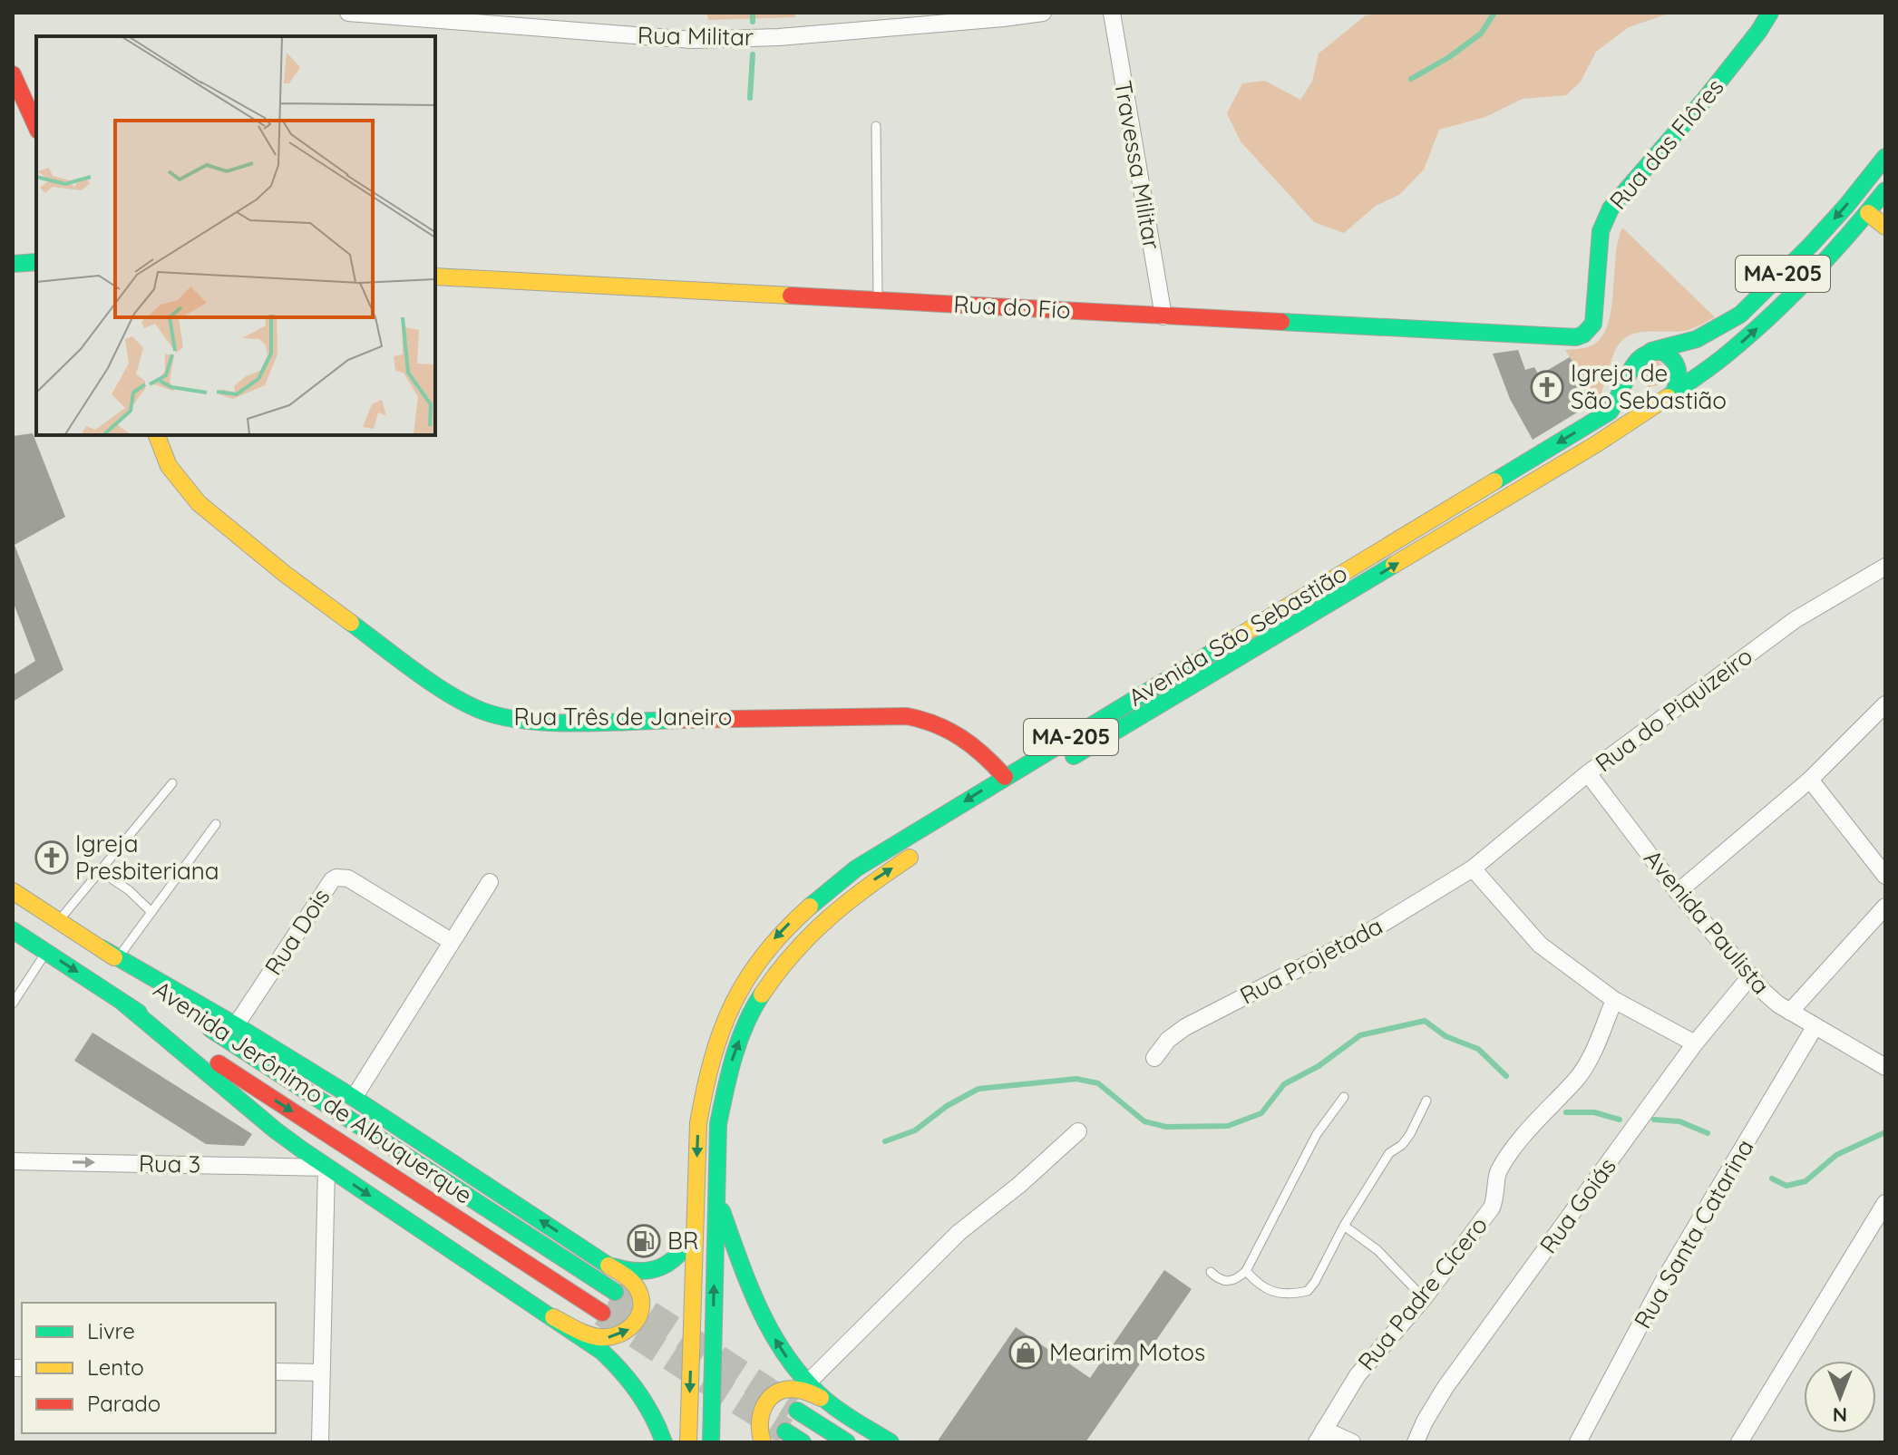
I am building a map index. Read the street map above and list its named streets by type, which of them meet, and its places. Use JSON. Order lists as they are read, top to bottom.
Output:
{
  "streets": {
    "main road": [
      "Rua das Flôres",
      "MA-205",
      "Rua do Fio",
      "Avenida São Sebastião",
      "Rua Três de Janeiro",
      "Avenida Jerônimo de Albuquerque"
    ],
    "street": [
      "Rua Militar",
      "Travessa Militar",
      "Rua do Piquizeiro",
      "Avenida Paulista",
      "Rua Dois",
      "Rua Projetada",
      "Rua 3",
      "Rua Goiás",
      "Rua Santa Catarina",
      "Rua Padre Cícero"
    ]
  },
  "crossings": [
    ["Rua das Flôres", "Rua do Fio"],
    ["Travessa Militar", "Rua do Fio"],
    ["MA-205", "Avenida São Sebastião"],
    ["Avenida São Sebastião", "Rua Três de Janeiro"],
    ["Rua do Piquizeiro", "Avenida Paulista"],
    ["Rua do Piquizeiro", "Rua Projetada"],
    ["Avenida Paulista", "Rua Goiás"],
    ["Avenida Paulista", "Rua Santa Catarina"]
  ],
  "one_way": ["Rua 3"],
  "places": {
    "church": ["Igreja de São Sebastião", "Igreja Presbiteriana"],
    "fuel station": ["BR"],
    "shop": ["Mearim Motos"]
  },
  "legend": ["Livre", "Lento", "Parado"],
  "north": "bottom"
}
